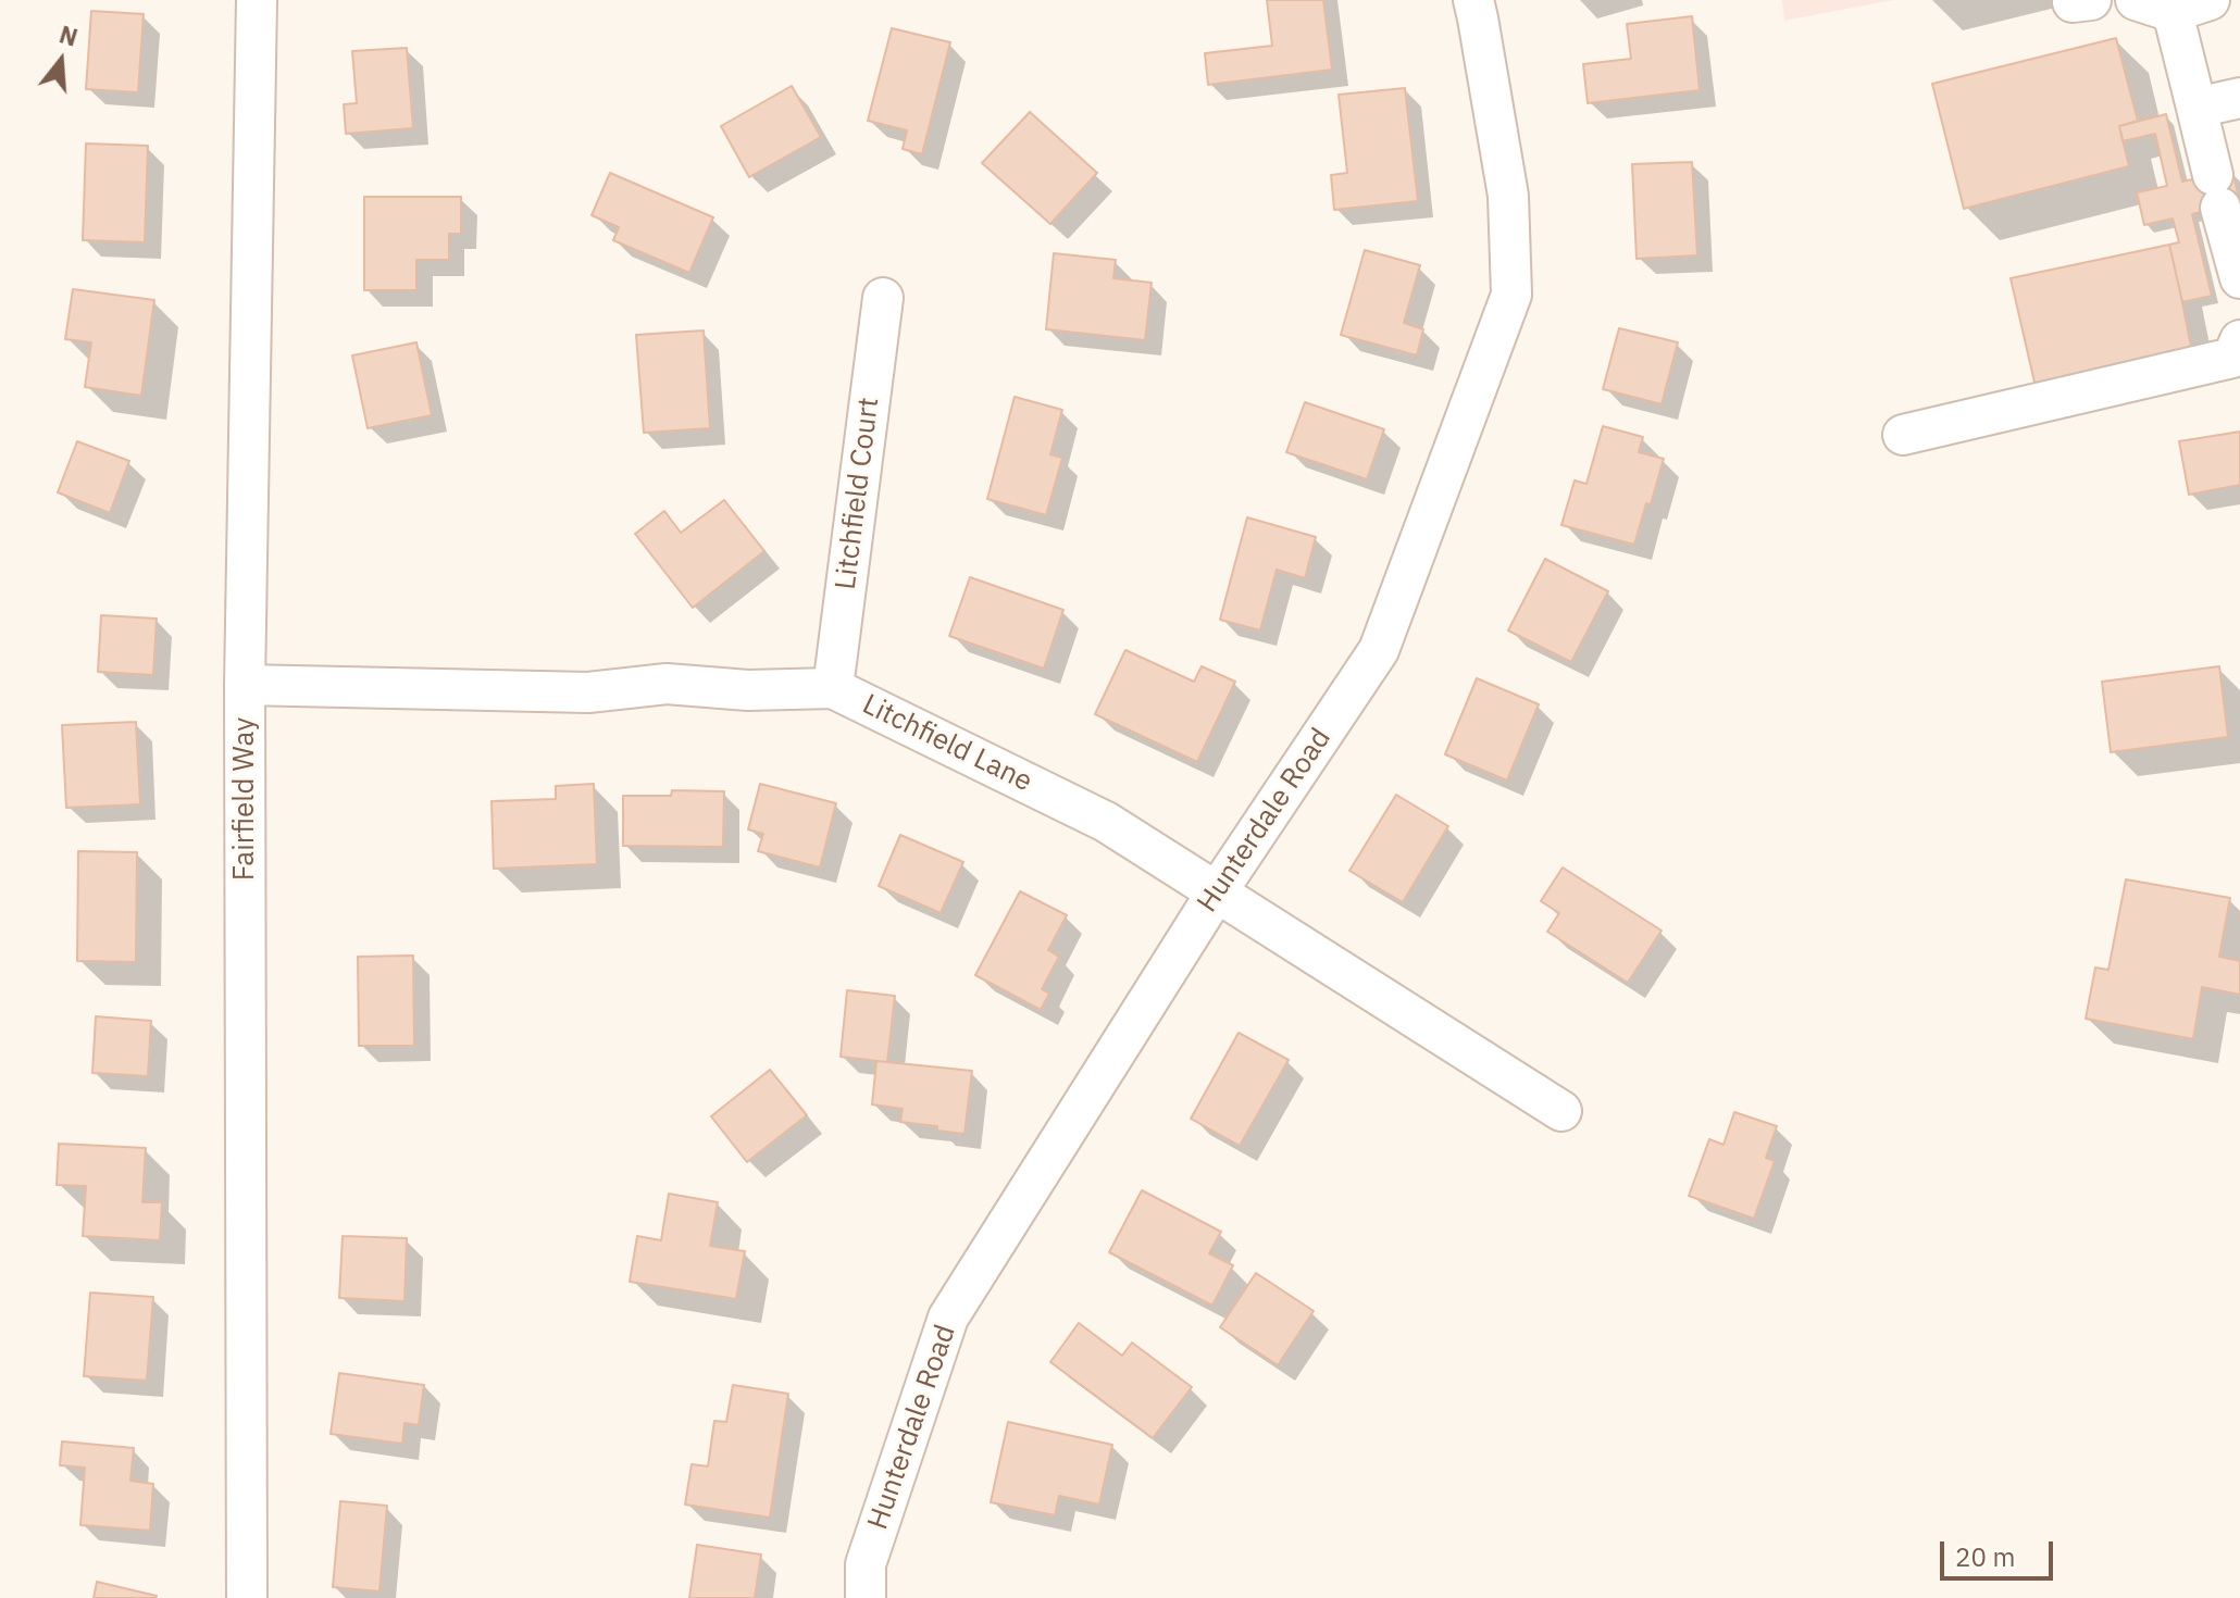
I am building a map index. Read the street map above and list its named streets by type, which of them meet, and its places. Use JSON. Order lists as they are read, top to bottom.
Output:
{
  "streets": {
    "street": [
      "Litchfield Court",
      "Litchfield Lane",
      "Fairfield Way",
      "Hunterdale Road"
    ]
  },
  "crossings": [
    ["Litchfield Court", "Litchfield Lane"],
    ["Litchfield Lane", "Fairfield Way"],
    ["Litchfield Lane", "Hunterdale Road"]
  ],
  "scale_bar": "20 m",
  "north": "top"
}
